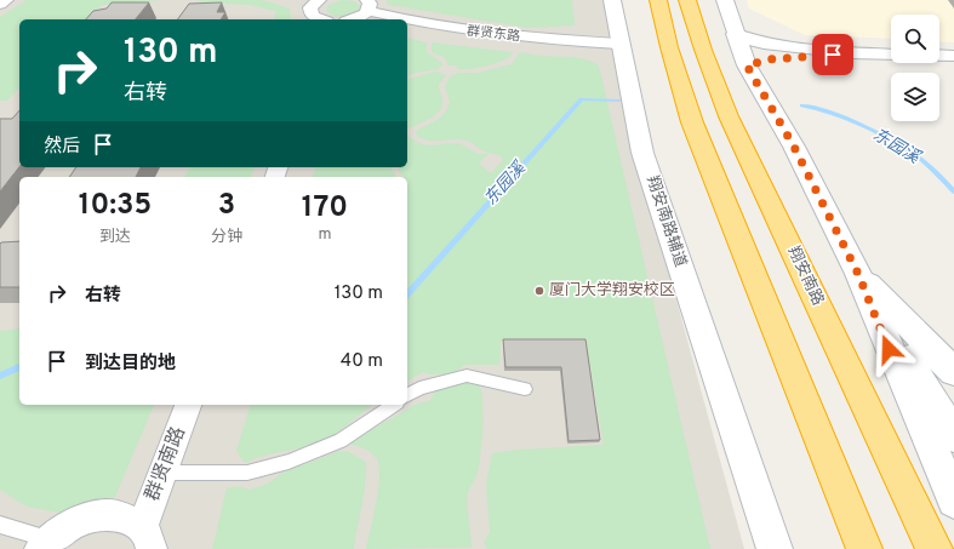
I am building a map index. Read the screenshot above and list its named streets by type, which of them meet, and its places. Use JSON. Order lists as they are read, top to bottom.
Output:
{
  "streets": {
    "highway": ["翔安南路"],
    "main road": ["翔安南路辅道"],
    "street": ["群贤东路", "群贤南路"]
  },
  "crossings": [
    ["群贤东路", "翔安南路辅道"]
  ],
  "water": ["东园溪"],
  "places": ["厦门大学翔安校区"],
  "page": {
    "turn": ["130 m", "右转"],
    "then": "然后",
    "eta": [
      "10:35",
      "到达",
      "3",
      "分钟",
      "170",
      "m"
    ],
    "list": [
      {
        "name": "右转",
        "value": "130 m"
      },
      {
        "name": "到达目的地",
        "value": "40 m"
      }
    ]
  }
}
